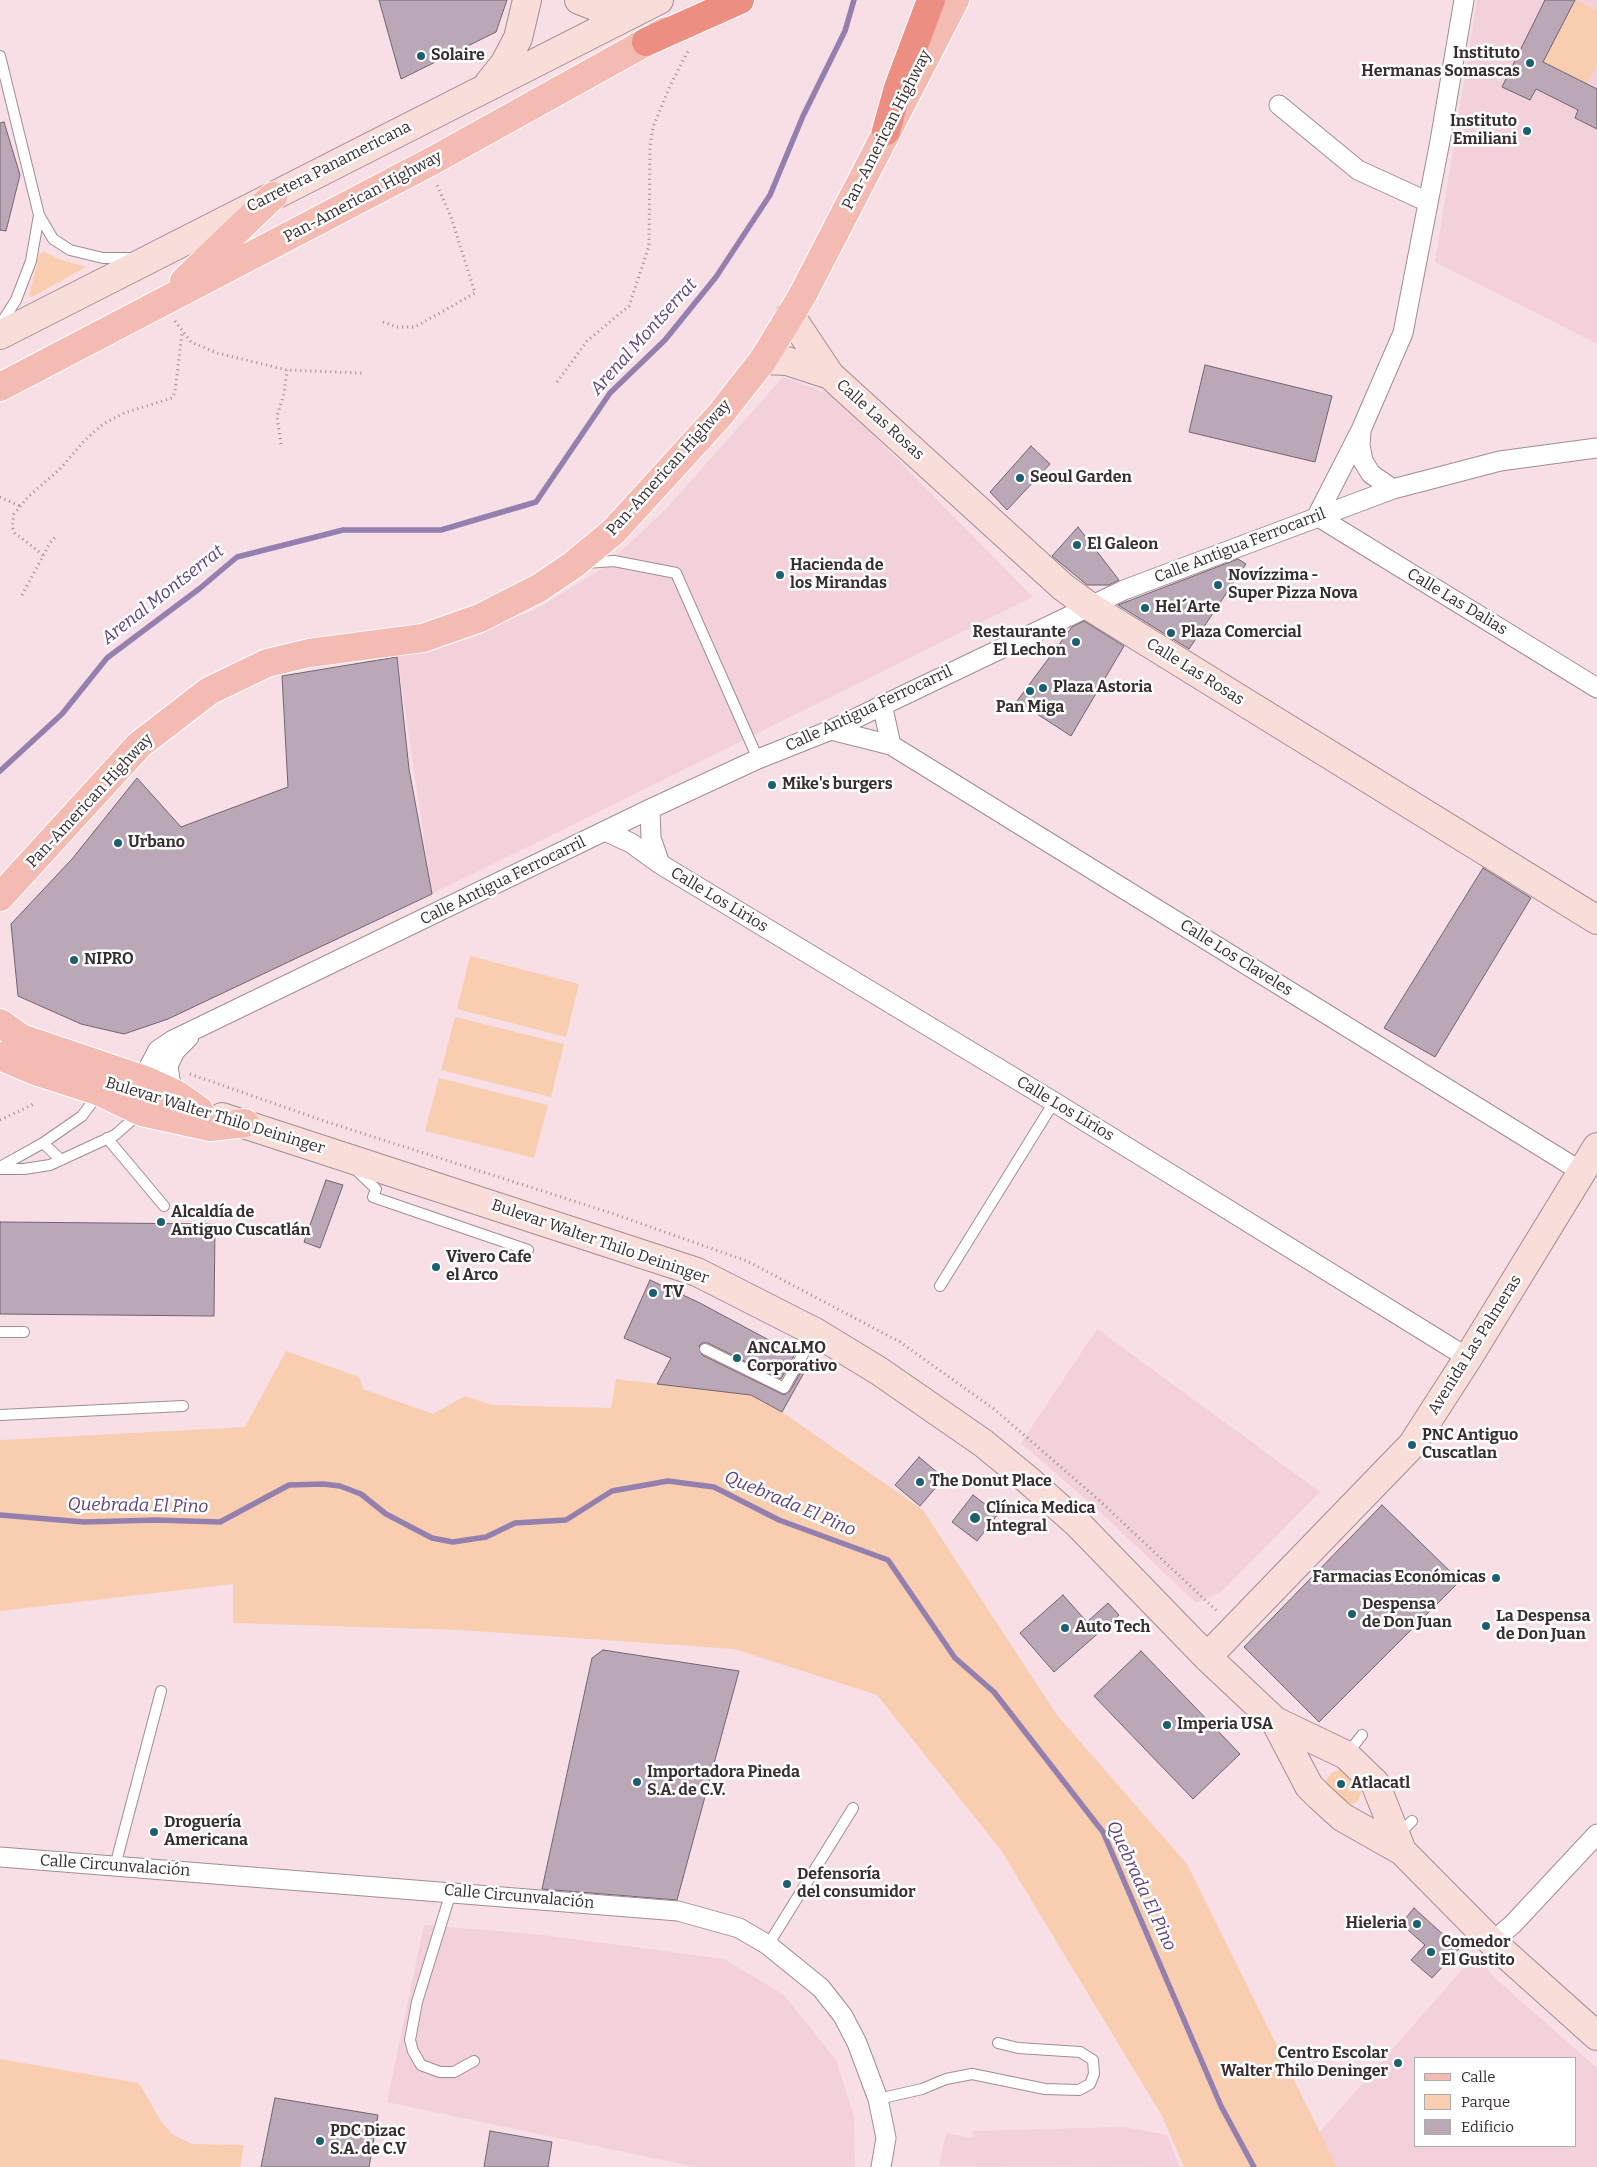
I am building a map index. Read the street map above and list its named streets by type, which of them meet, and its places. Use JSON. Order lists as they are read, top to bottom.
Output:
{
  "streets": {
    "main road": ["Pan-American Highway"],
    "street": [
      "Carretera Panamericana",
      "Calle Las Rosas",
      "Calle Antigua Ferrocarril",
      "Calle Las Dalias",
      "Calle Los Lirios",
      "Calle Los Claveles",
      "Bulevar Walter Thilo Deininger",
      "Avenida Las Palmeras",
      "Calle Circunvalación"
    ]
  },
  "crossings": [
    ["Pan-American Highway", "Calle Las Rosas"],
    ["Calle Las Rosas", "Calle Antigua Ferrocarril"],
    ["Calle Antigua Ferrocarril", "Calle Las Dalias"],
    ["Calle Antigua Ferrocarril", "Calle Los Lirios"],
    ["Calle Antigua Ferrocarril", "Calle Los Claveles"],
    ["Calle Antigua Ferrocarril", "Bulevar Walter Thilo Deininger"],
    ["Calle Los Lirios", "Avenida Las Palmeras"],
    ["Calle Los Claveles", "Avenida Las Palmeras"],
    ["Bulevar Walter Thilo Deininger", "Avenida Las Palmeras"]
  ],
  "water": ["Arenal Montserrat", "Quebrada El Pino"],
  "places": [
    "Solaire",
    "Instituto Hermanas Somascas",
    "Instituto Emiliani",
    "Seoul Garden",
    "El Galeon",
    "Hacienda de los Mirandas",
    "Novízzima - Super Pizza Nova",
    "Hel´Arte",
    "Plaza Comercial",
    "Restaurante El Lechon",
    "Plaza Astoria",
    "Pan Miga",
    "Mike's burgers",
    "Urbano",
    "NIPRO",
    "Alcaldía de Antiguo Cuscatlán",
    "Vivero Cafe el Arco",
    "TV",
    "ANCALMO Corporativo",
    "PNC Antiguo Cuscatlan",
    "The Donut Place",
    "Clínica Medica Integral",
    "Farmacias Económicas",
    "Despensa de Don Juan",
    "La Despensa de Don Juan",
    "Auto Tech",
    "Imperia USA",
    "Importadora Pineda S.A. de C.V.",
    "Atlacatl",
    "Droguería Americana",
    "Defensoría del consumidor",
    "Hieleria",
    "Comedor El Gustito",
    "Centro Escolar Walter Thilo Deninger",
    "PDC Dizac S.A. de C.V"
  ],
  "legend": ["Calle", "Parque", "Edificio"]
}
